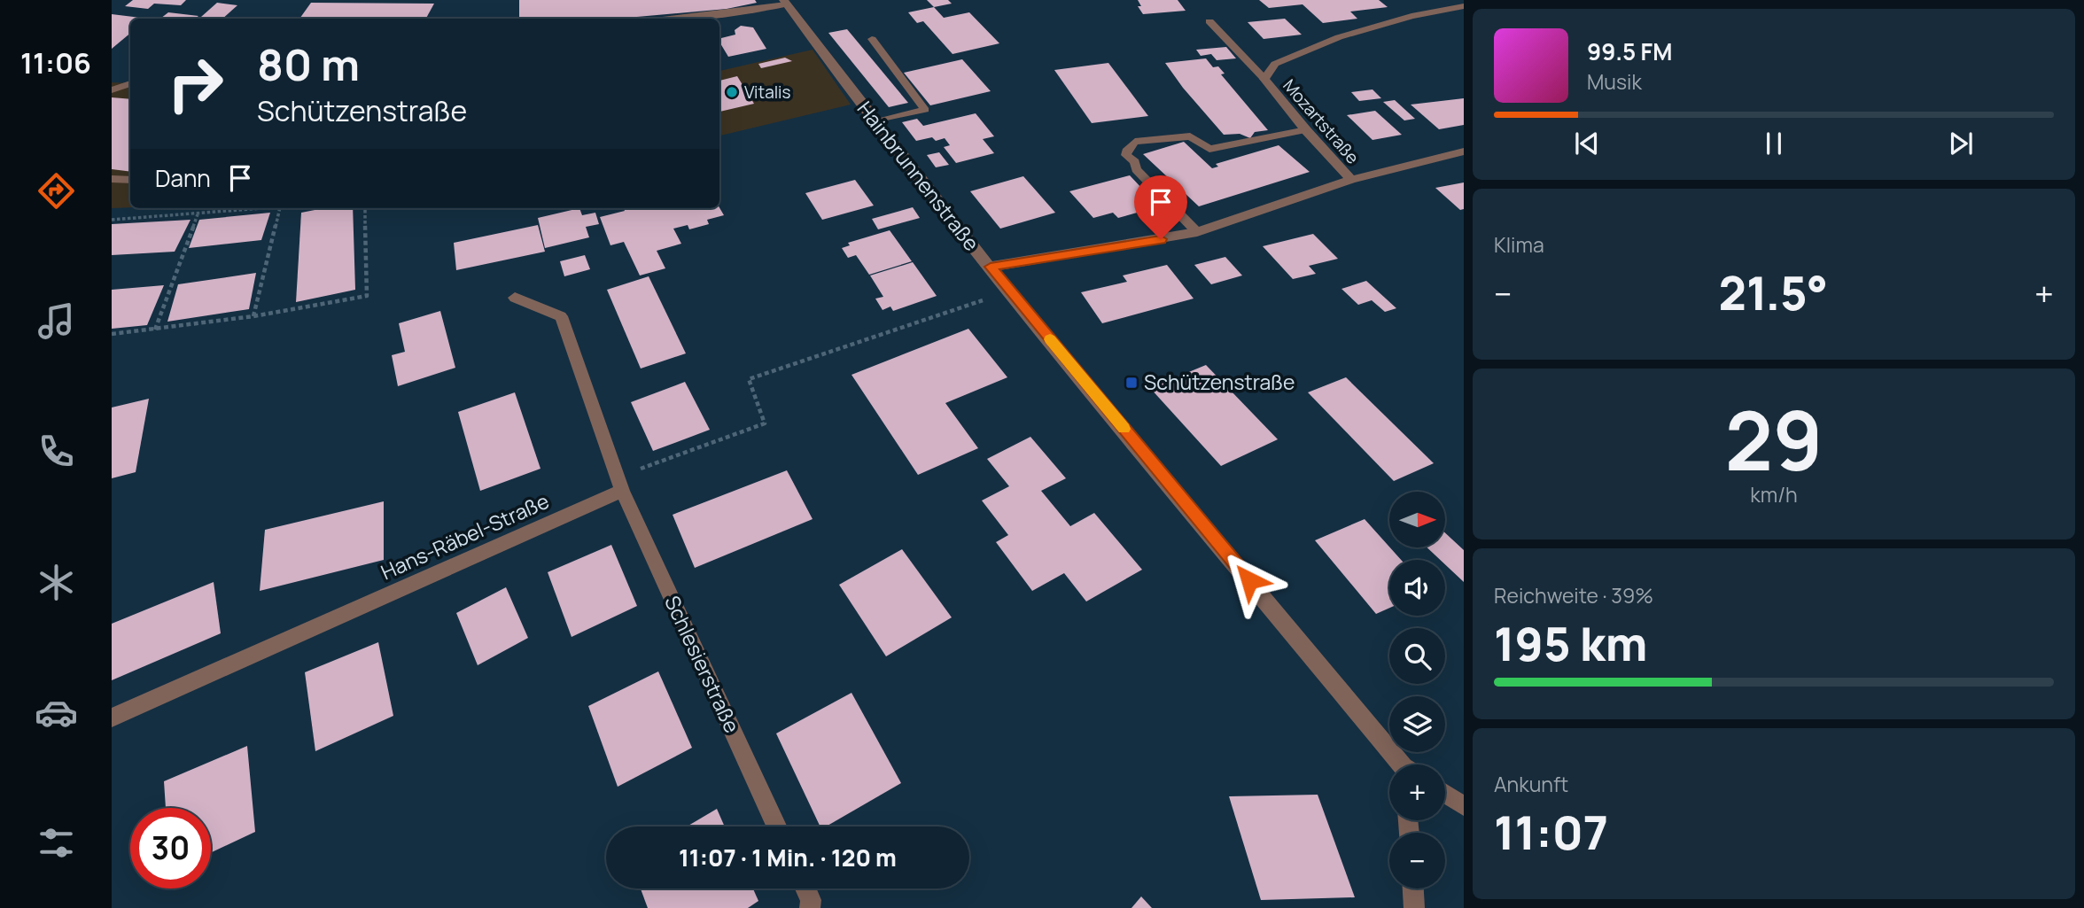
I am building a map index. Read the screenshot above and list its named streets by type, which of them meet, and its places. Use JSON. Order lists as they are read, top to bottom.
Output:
{
  "streets": {
    "street": [
      "Mozartstraße",
      "Hainbrunnenstraße",
      "Hans-Räbel-Straße",
      "Schlesierstraße"
    ]
  },
  "crossings": [
    ["Hans-Räbel-Straße", "Schlesierstraße"]
  ],
  "places": {
    "other": ["Vitalis"],
    "transit": ["Schützenstraße"]
  },
  "north": "right",
  "page": {
    "tabs": "11:06",
    "turn": ["80 m", "Schützenstraße"],
    "song": ["99.5 FM", "Musik"],
    "then": "Dann",
    "tile": [
      "Klima",
      ["29", "km/h"],
      ["Reichweite · 39%", "195 km"],
      ["Ankunft", "11:07"]
    ],
    "heat": ["−", "21.5°", "+"],
    "map_buttons": ["+", "−"],
    "limit": "30",
    "trip": "11:07 · 1 Min. · 120 m"
  }
}
